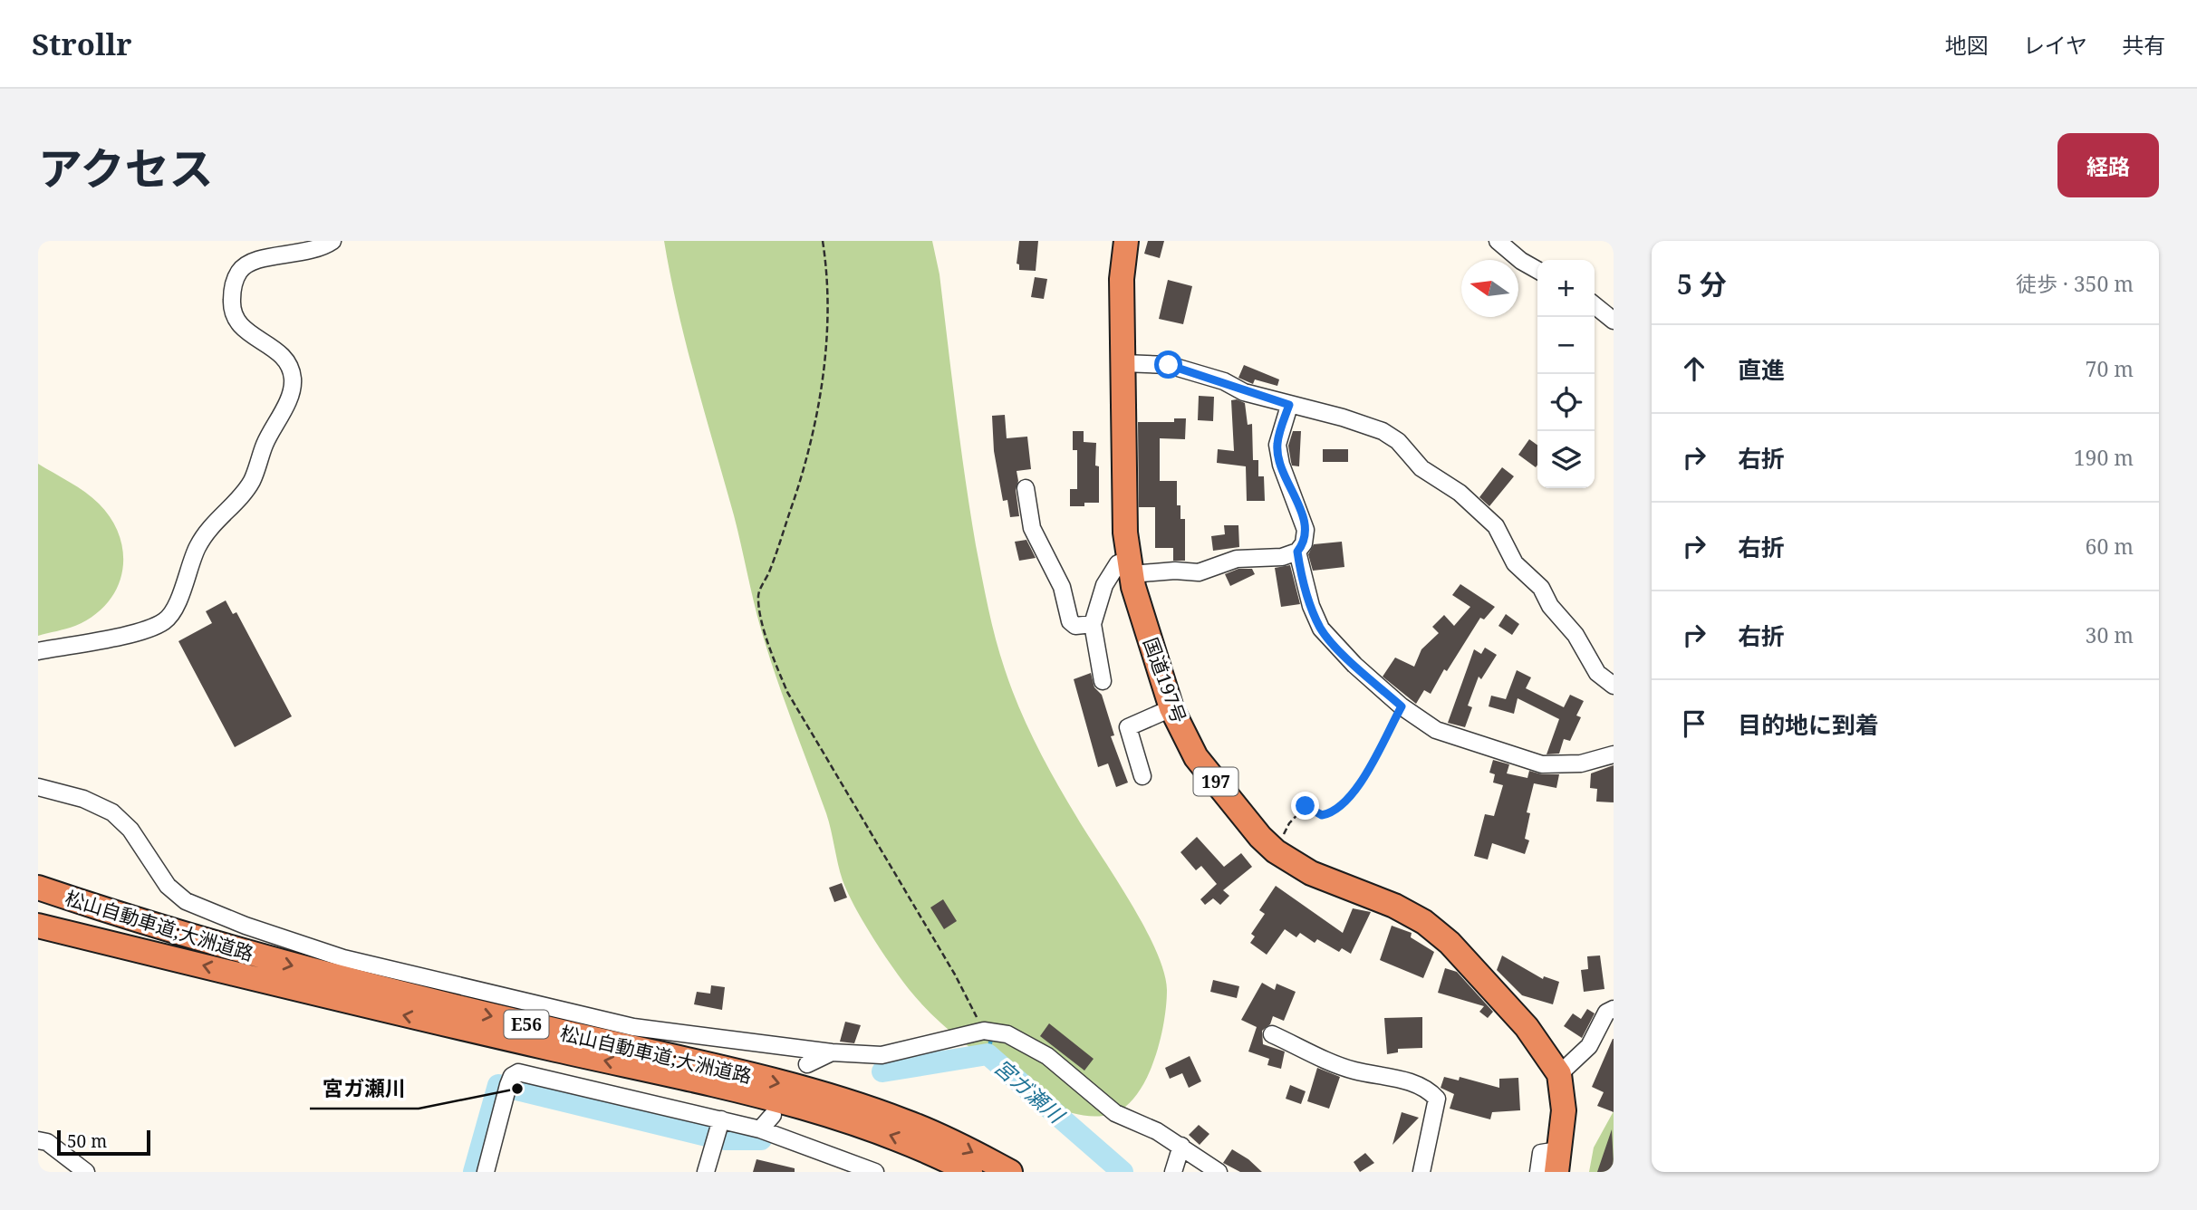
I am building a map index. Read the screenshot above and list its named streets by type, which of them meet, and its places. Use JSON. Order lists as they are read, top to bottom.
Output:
{
  "streets": {
    "highway": [
      "国道197号",
      "197",
      "松山自動車道;大洲道路",
      "E56"
    ]
  },
  "water": ["宮ガ瀬川"],
  "places": ["宮ガ瀬川"],
  "scale_bar": "50 m",
  "north": "left",
  "page": {
    "header": "Strollr",
    "nav": ["地図", "レイヤ", "共有"],
    "title": "アクセス",
    "buttons": "経路",
    "heading": ["5 分", "徒歩 · 350 m"],
    "map_buttons": ["+", "−"],
    "list": [
      ["直進", "70 m"],
      ["右折", "190 m"],
      ["右折", "60 m"],
      ["右折", "30 m"],
      "目的地に到着"
    ],
    "scale": "50 m"
  }
}
